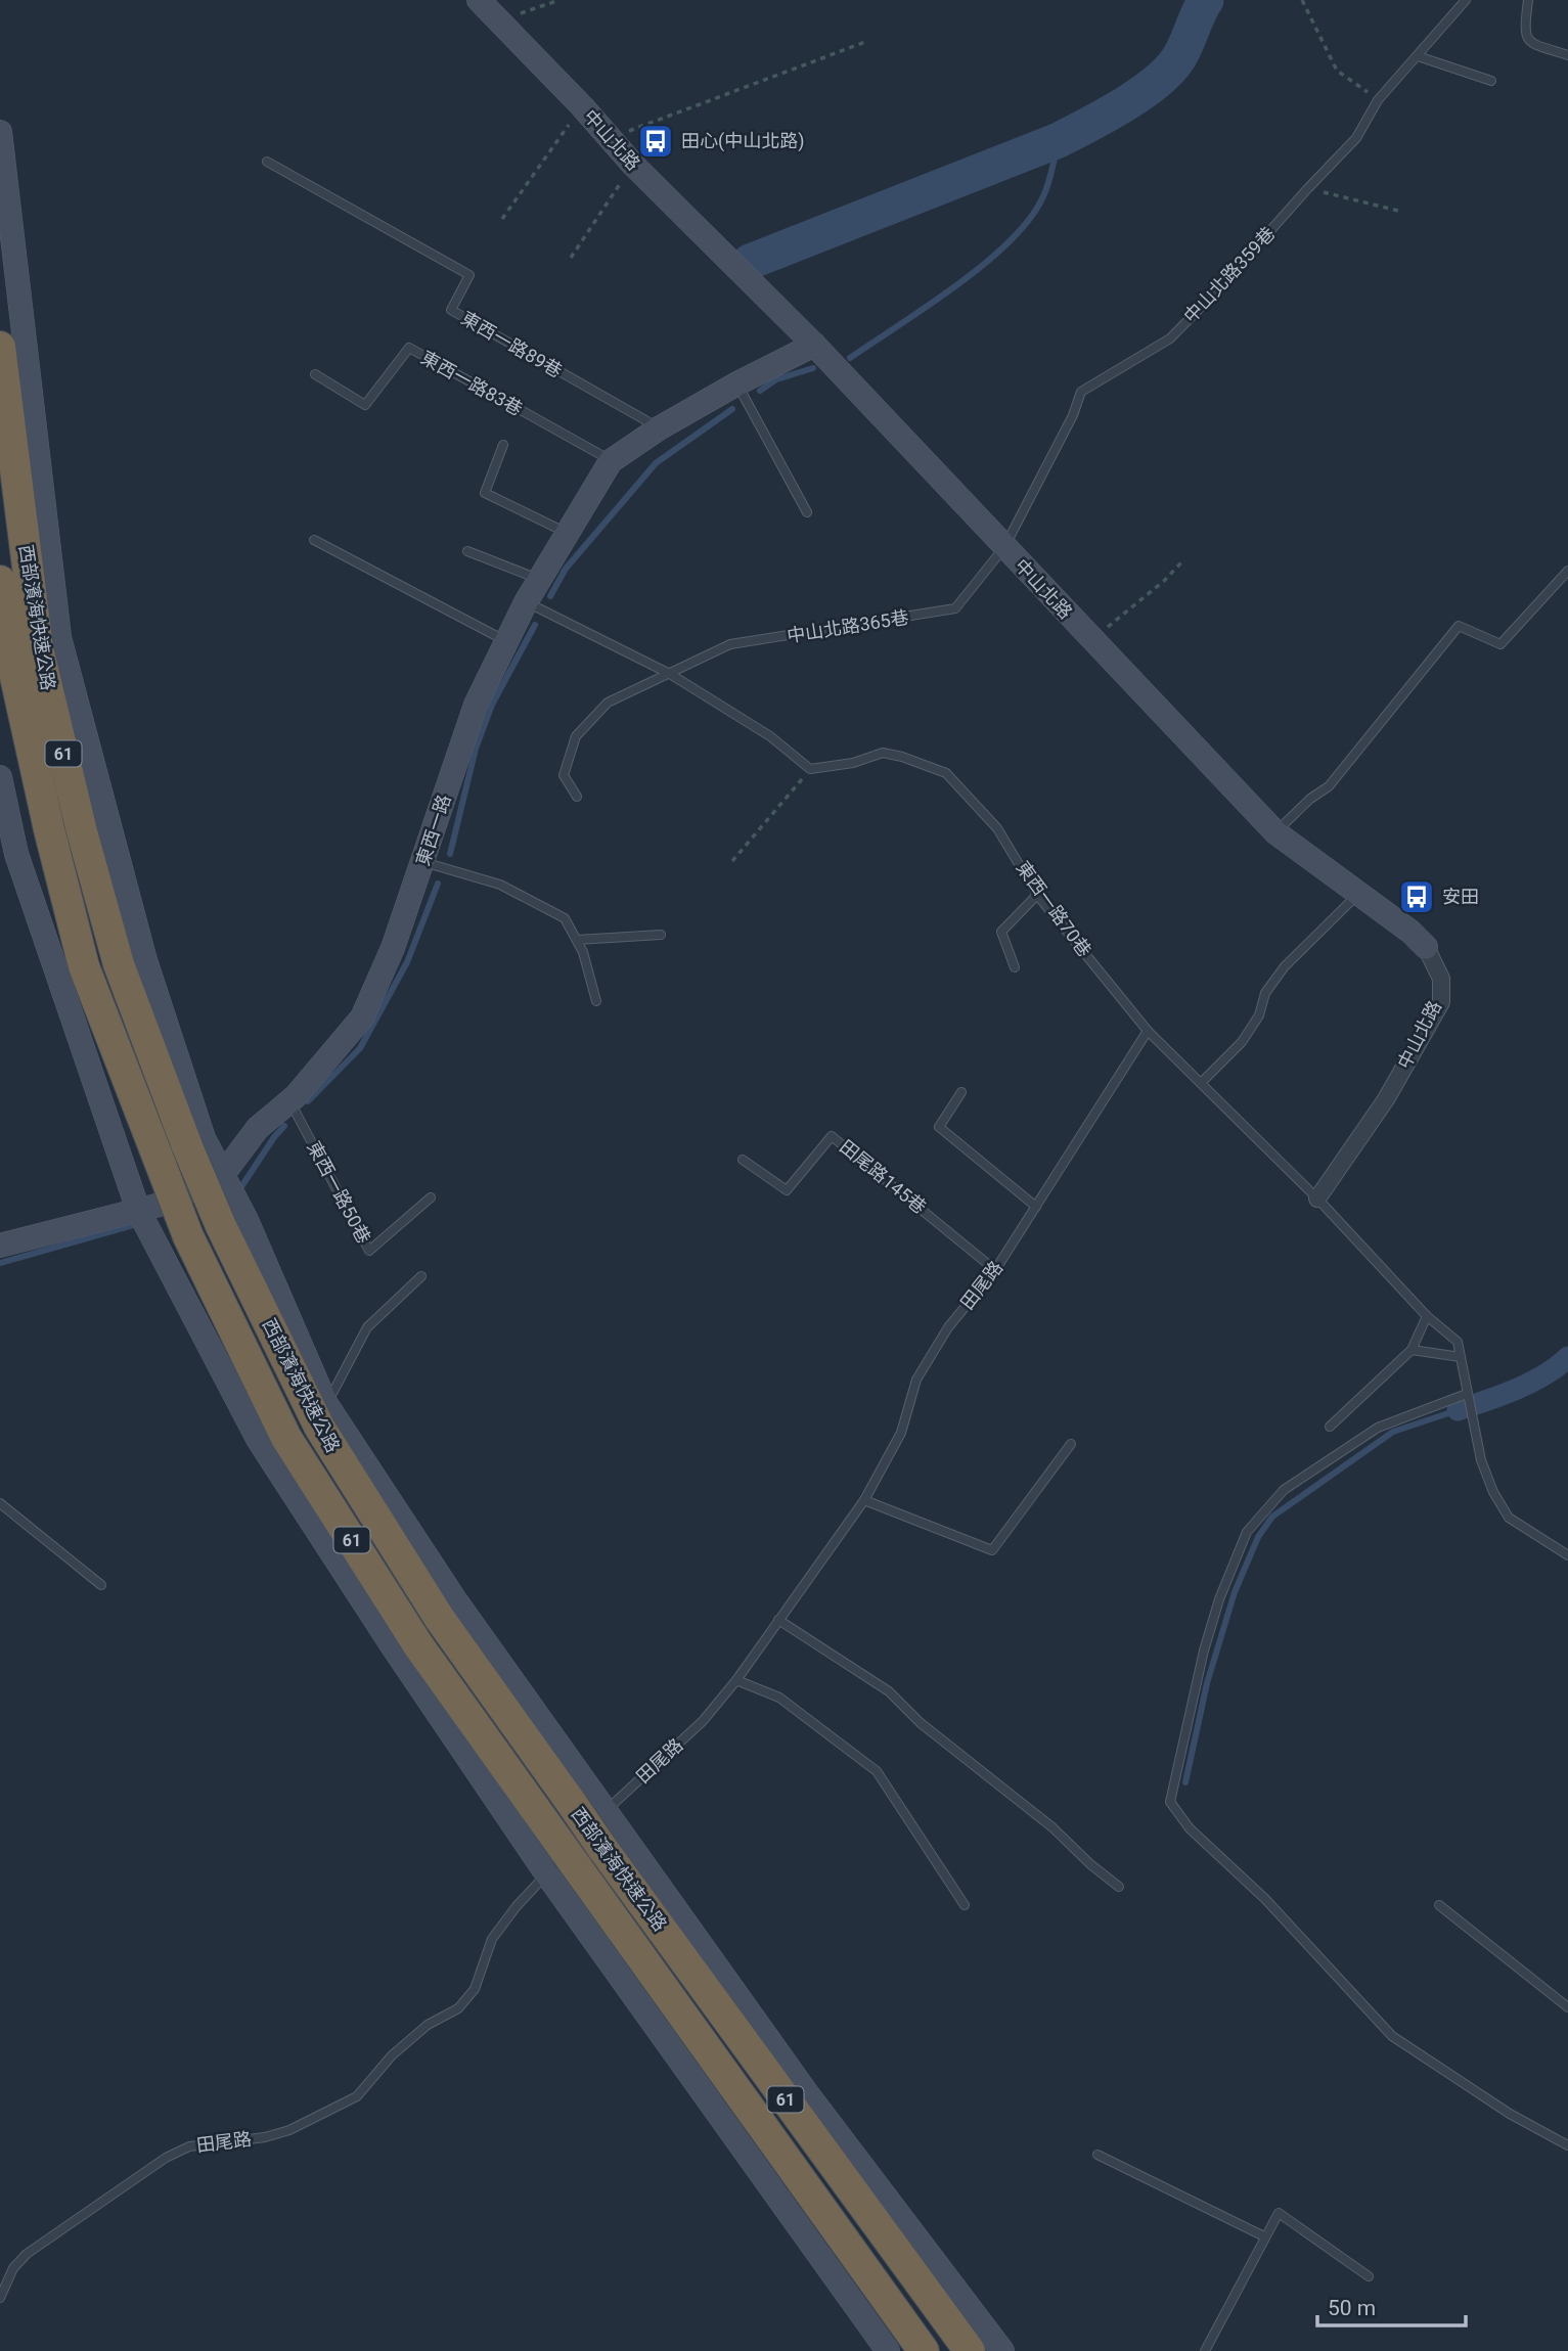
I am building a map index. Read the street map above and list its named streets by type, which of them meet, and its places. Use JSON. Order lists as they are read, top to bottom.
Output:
{
  "streets": {
    "highway": ["西部濱海快速公路", "61"],
    "street": ["中山北路", "東西一路"],
    "lane": [
      "中山北路359巷",
      "東西一路89巷",
      "東西一路83巷",
      "中山北路365巷",
      "東西一路70巷",
      "田尾路145巷",
      "東西一路50巷",
      "田尾路"
    ]
  },
  "crossings": [
    ["中山北路", "中山北路359巷"],
    ["中山北路", "中山北路365巷"],
    ["中山北路", "東西一路"],
    ["中山北路", "東西一路70巷"],
    ["中山北路359巷", "中山北路365巷"],
    ["東西一路89巷", "東西一路"],
    ["東西一路83巷", "東西一路"],
    ["東西一路", "東西一路50巷"],
    ["東西一路70巷", "田尾路"],
    ["田尾路145巷", "田尾路"]
  ],
  "places": {
    "bus stop": ["田心(中山北路)", "安田"]
  },
  "scale_bar": "50 m"
}
